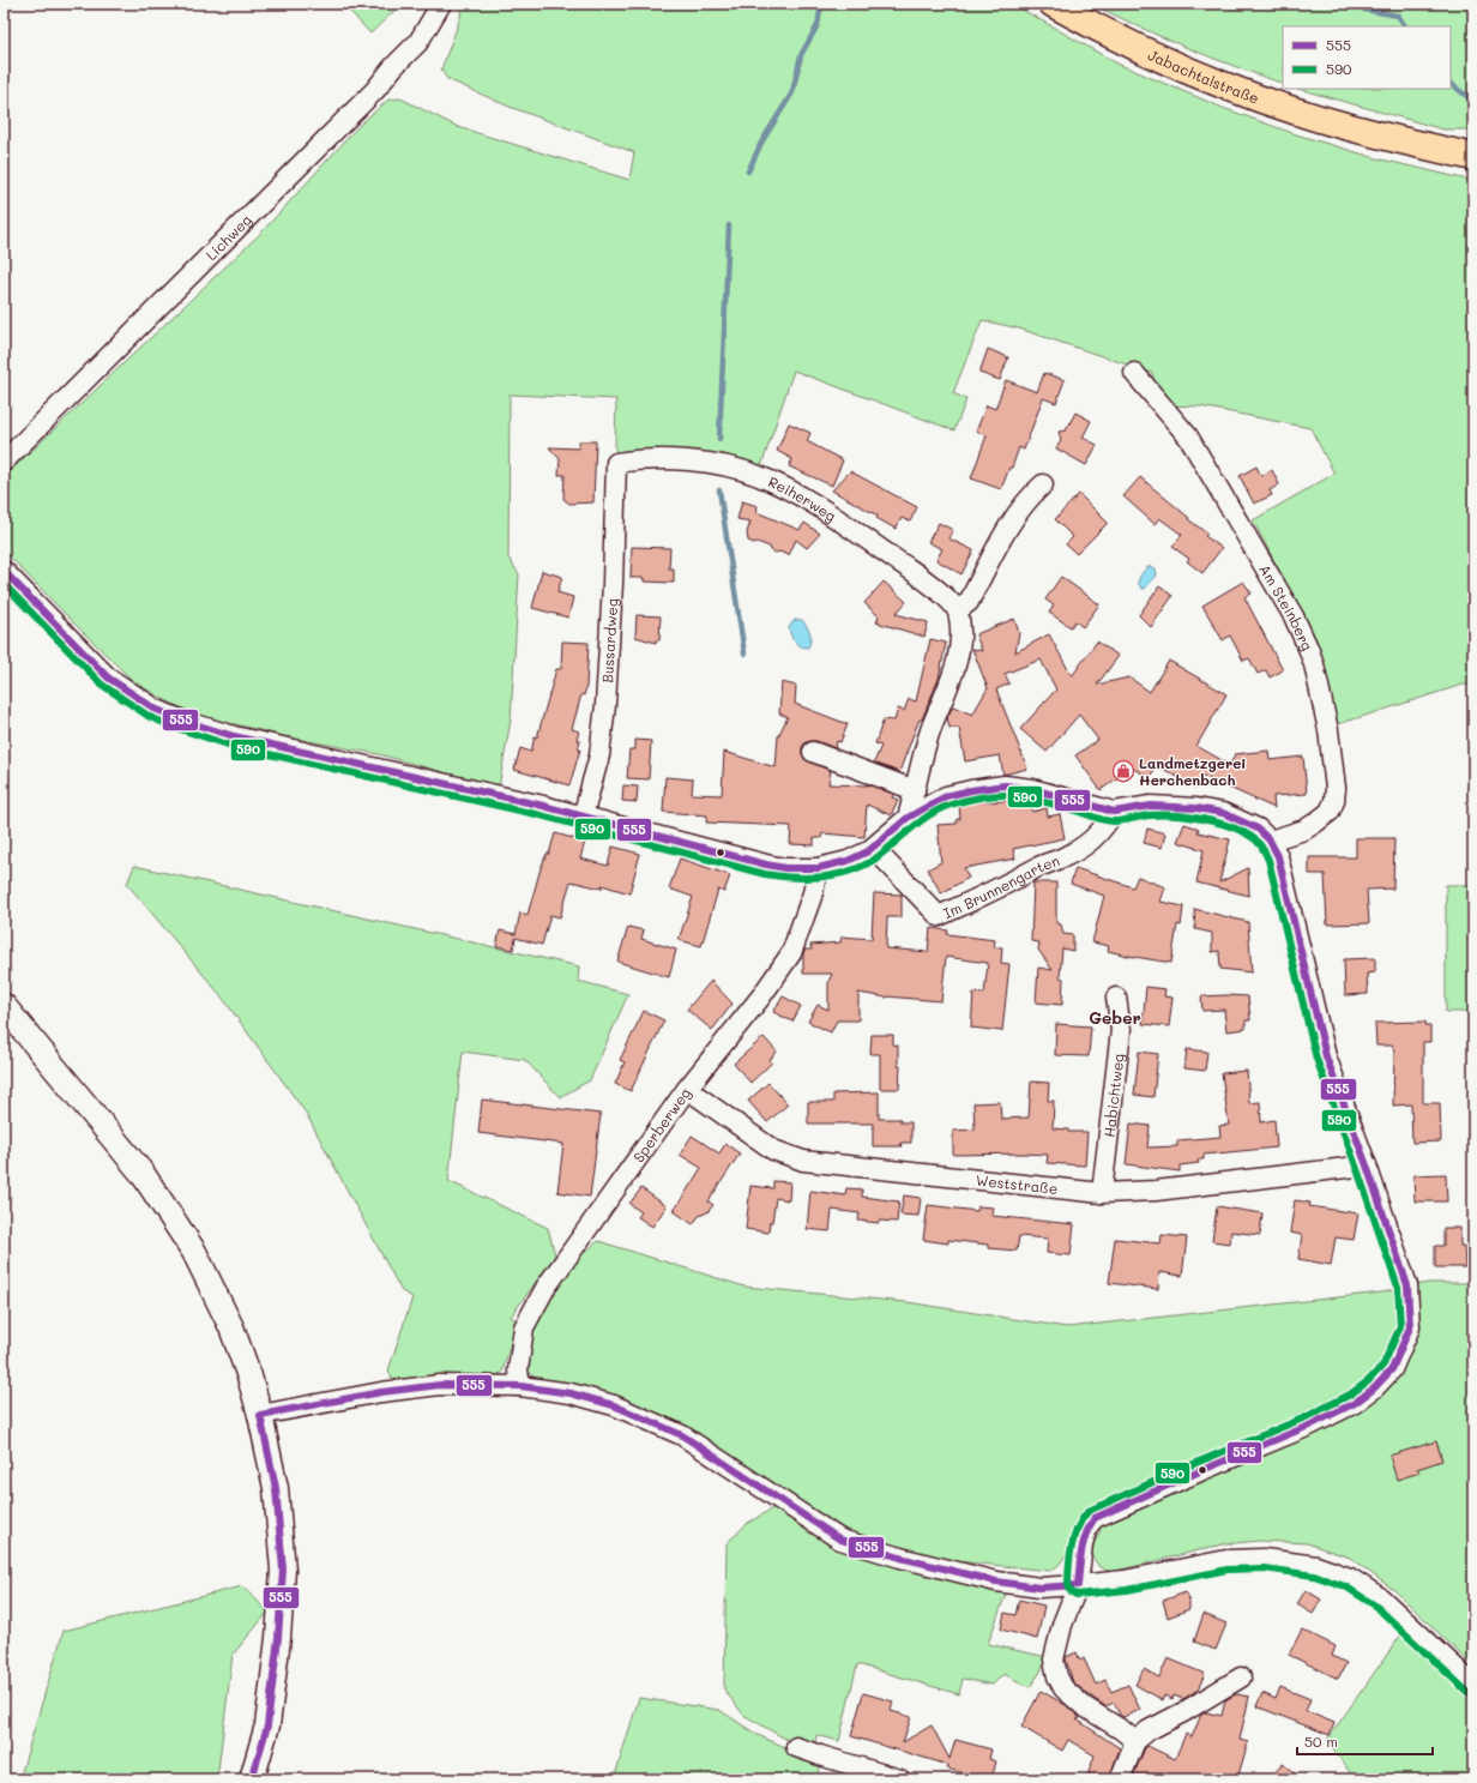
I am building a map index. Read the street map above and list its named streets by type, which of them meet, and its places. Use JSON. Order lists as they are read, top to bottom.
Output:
{
  "streets": {
    "main road": ["Jabachtalstraße"],
    "street": [
      "Lichweg",
      "Reiherweg",
      "Am Steinberg",
      "Bussardweg",
      "Im Brunnengarten",
      "Habichtweg",
      "Sperberweg",
      "Weststraße"
    ]
  },
  "crossings": [
    ["Reiherweg", "Bussardweg"],
    ["Habichtweg", "Weststraße"],
    ["Sperberweg", "Weststraße"]
  ],
  "districts": ["Geber"],
  "places": {
    "shop": ["Landmetzgerei Herchenbach"]
  },
  "lines": ["transit line 555", "transit line 590"],
  "legend": ["555", "590"],
  "scale_bar": "50 m"
}
